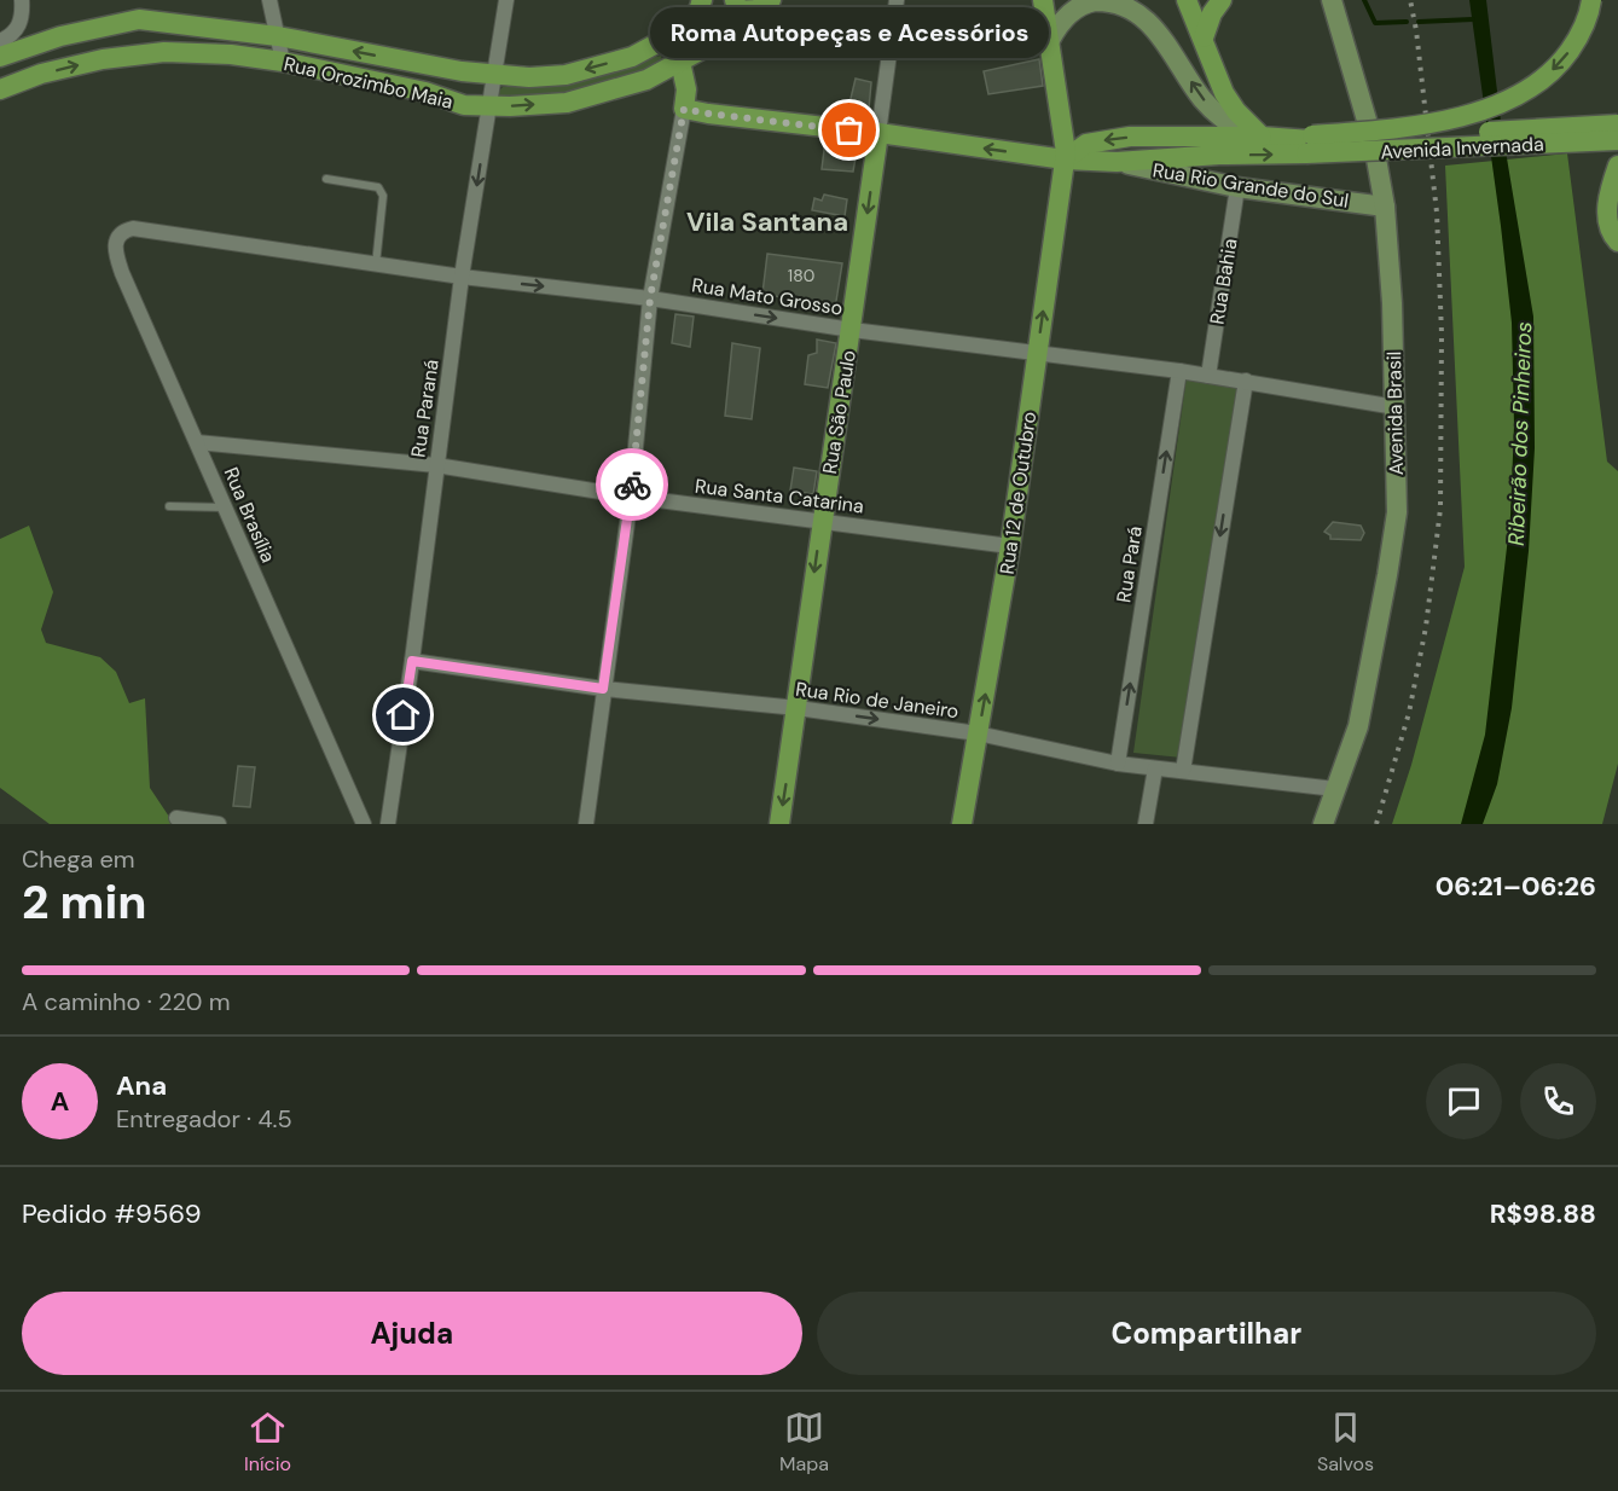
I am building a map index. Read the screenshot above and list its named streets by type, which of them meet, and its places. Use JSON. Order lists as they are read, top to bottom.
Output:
{
  "streets": {
    "main road": [
      "Rua Orozimbo Maia",
      "Avenida Invernada",
      "Rua Rio Grande do Sul",
      "Rua São Paulo",
      "Avenida Brasil",
      "Rua 12 de Outubro"
    ],
    "street": [
      "Rua Bahia",
      "Rua Mato Grosso",
      "Rua Paraná",
      "Rua Santa Catarina",
      "Rua Brasília",
      "Rua Pará",
      "Rua Rio de Janeiro"
    ]
  },
  "crossings": [
    ["Rua Orozimbo Maia", "Rua Paraná"],
    ["Avenida Invernada", "Rua Rio Grande do Sul"],
    ["Rua Rio Grande do Sul", "Rua Bahia"],
    ["Rua Rio Grande do Sul", "Avenida Brasil"],
    ["Rua Rio Grande do Sul", "Rua 12 de Outubro"],
    ["Rua Bahia", "Rua Mato Grosso"],
    ["Rua Mato Grosso", "Rua Paraná"],
    ["Rua Mato Grosso", "Rua São Paulo"],
    ["Rua Mato Grosso", "Avenida Brasil"],
    ["Rua Mato Grosso", "Rua 12 de Outubro"],
    ["Rua Mato Grosso", "Rua Brasília"],
    ["Rua Mato Grosso", "Rua Pará"],
    ["Rua Paraná", "Rua Santa Catarina"],
    ["Rua Paraná", "Rua Rio de Janeiro"],
    ["Rua São Paulo", "Rua Santa Catarina"],
    ["Rua São Paulo", "Rua Rio de Janeiro"],
    ["Avenida Brasil", "Rua Rio de Janeiro"],
    ["Rua 12 de Outubro", "Rua Santa Catarina"],
    ["Rua 12 de Outubro", "Rua Rio de Janeiro"],
    ["Rua Santa Catarina", "Rua Brasília"],
    ["Rua Pará", "Rua Rio de Janeiro"]
  ],
  "one_way": ["Rua São Paulo", "Rua 12 de Outubro"],
  "districts": ["Vila Santana"],
  "water": ["Ribeirão dos Pinheiros"],
  "places": ["Roma Autopeças e Acessórios"],
  "house_numbers": ["180"],
  "page": {
    "bubble": "Roma Autopeças e Acessórios",
    "heading": ["2 min", "Chega em", "06:21–06:26"],
    "panel": [
      "Ana",
      "Entregador · 4.5",
      "Pedido #9569",
      "R$98.88"
    ],
    "bar": "A caminho · 220 m",
    "round": "A",
    "buttons": ["Ajuda", "Compartilhar"],
    "tabs": ["Início", "Mapa", "Salvos"]
  }
}
